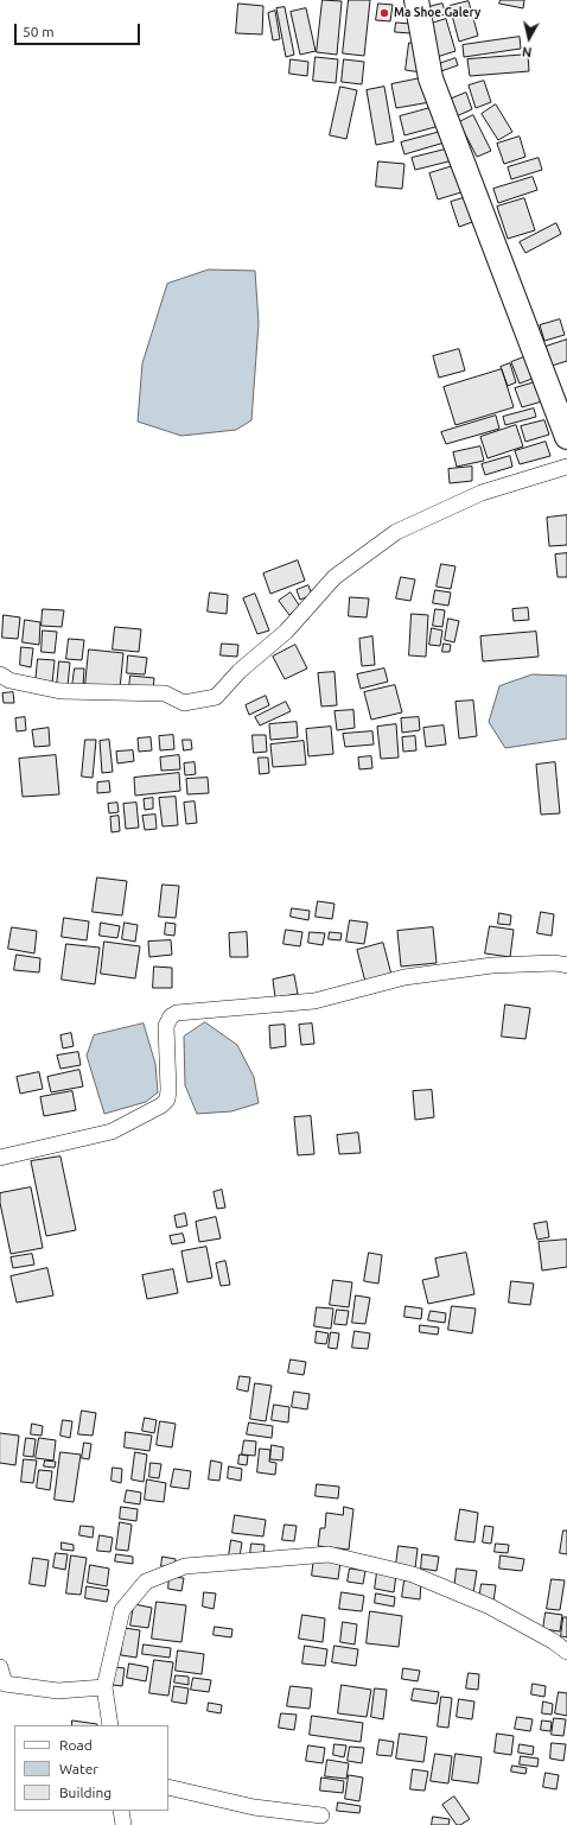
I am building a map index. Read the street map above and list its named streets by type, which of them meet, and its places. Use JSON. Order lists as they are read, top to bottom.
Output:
{
  "places": ["Ma Shoe Galery"],
  "legend": ["Road", "Water", "Building"],
  "scale_bar": "50 m",
  "north": "bottom"
}
